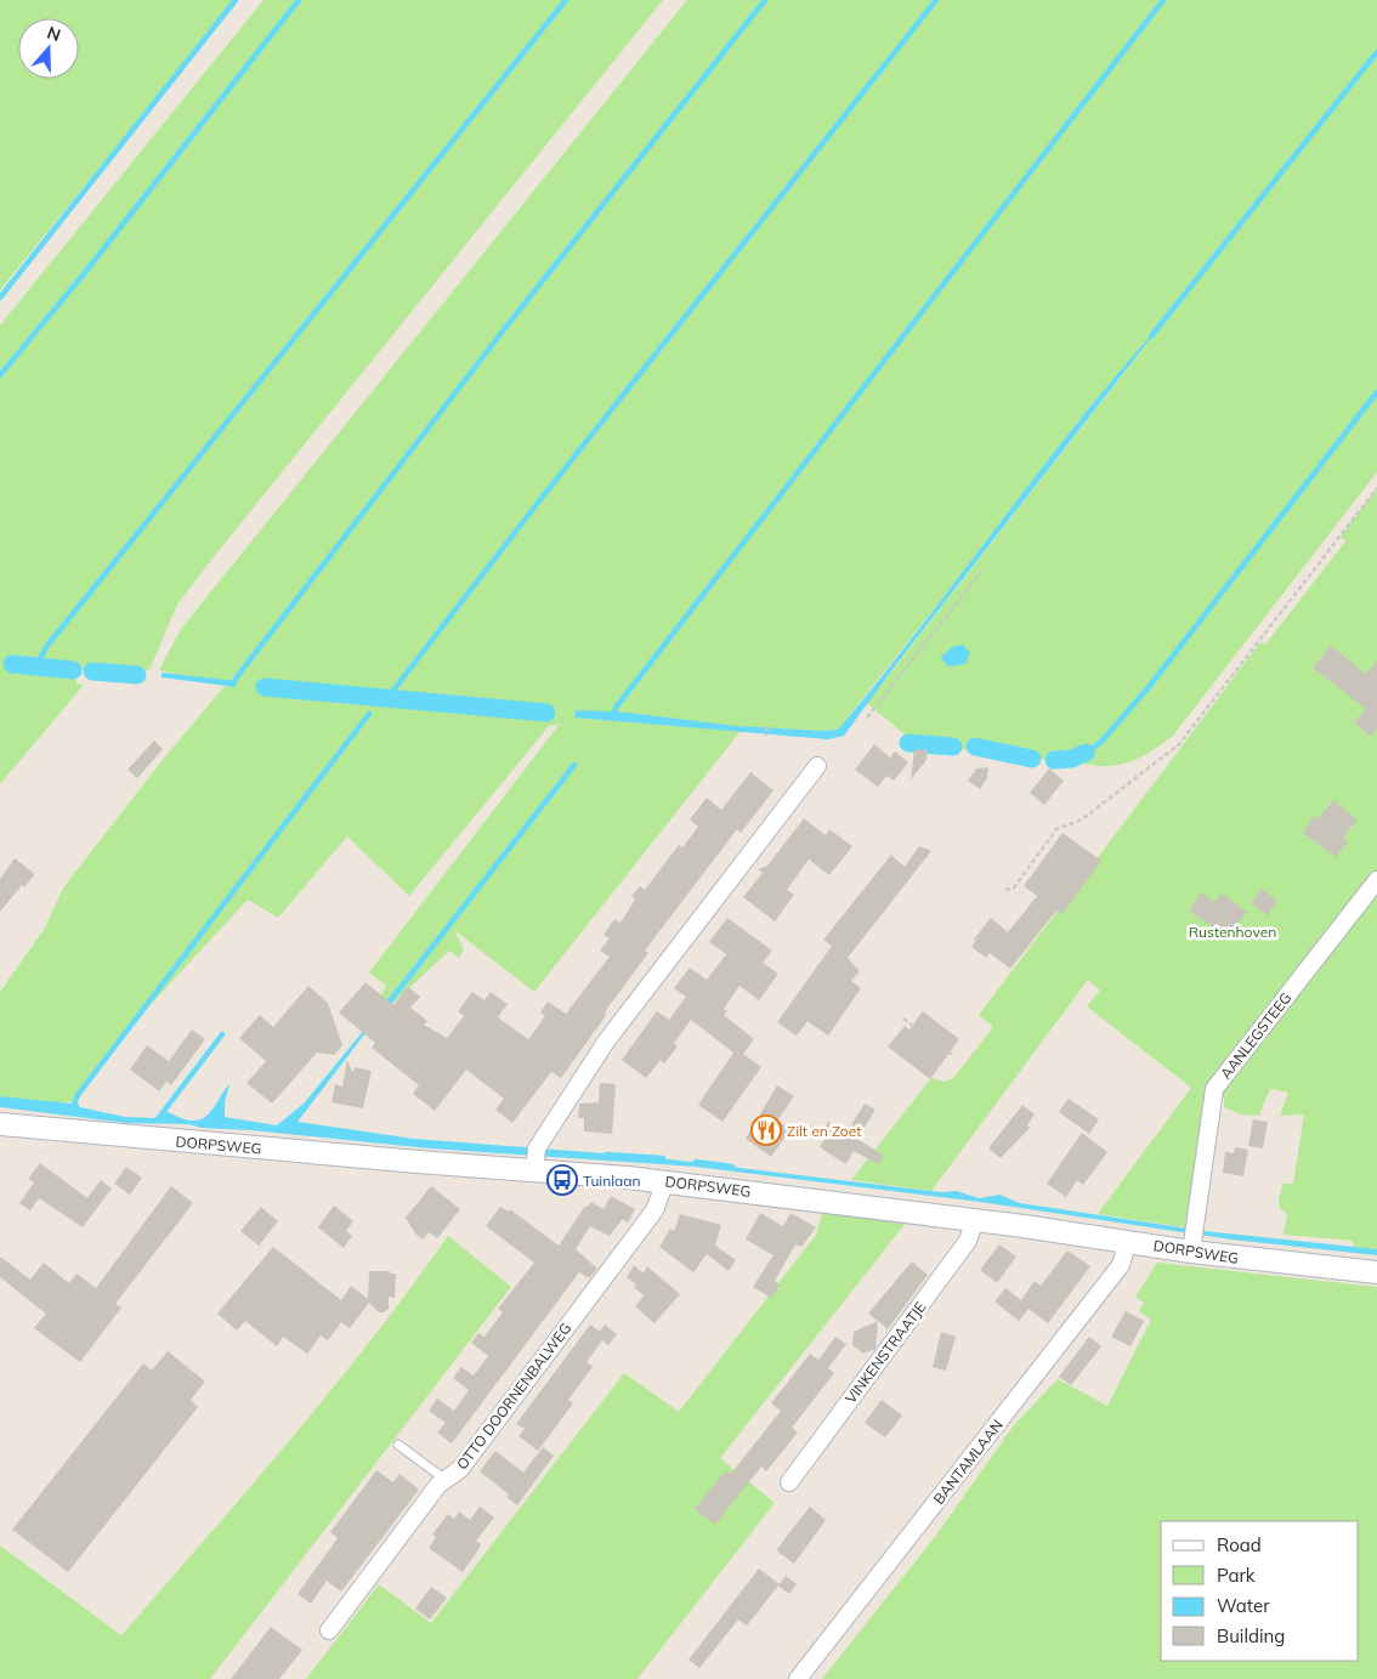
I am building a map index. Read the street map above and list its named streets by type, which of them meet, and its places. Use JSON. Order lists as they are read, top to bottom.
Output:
{
  "streets": {
    "street": [
      "AANLEGSTEEG",
      "DORPSWEG",
      "VINKENSTRAATJE",
      "OTTO DOORNENBALWEG",
      "BANTAMLAAN"
    ]
  },
  "crossings": [
    ["AANLEGSTEEG", "DORPSWEG"],
    ["DORPSWEG", "VINKENSTRAATJE"],
    ["DORPSWEG", "OTTO DOORNENBALWEG"],
    ["DORPSWEG", "BANTAMLAAN"]
  ],
  "parks": ["Rustenhoven"],
  "places": {
    "restaurant": ["Zilt en Zoet"],
    "bus stop": ["Tuinlaan"]
  },
  "legend": [
    "Road",
    "Park",
    "Water",
    "Building"
  ],
  "north": "top"
}
